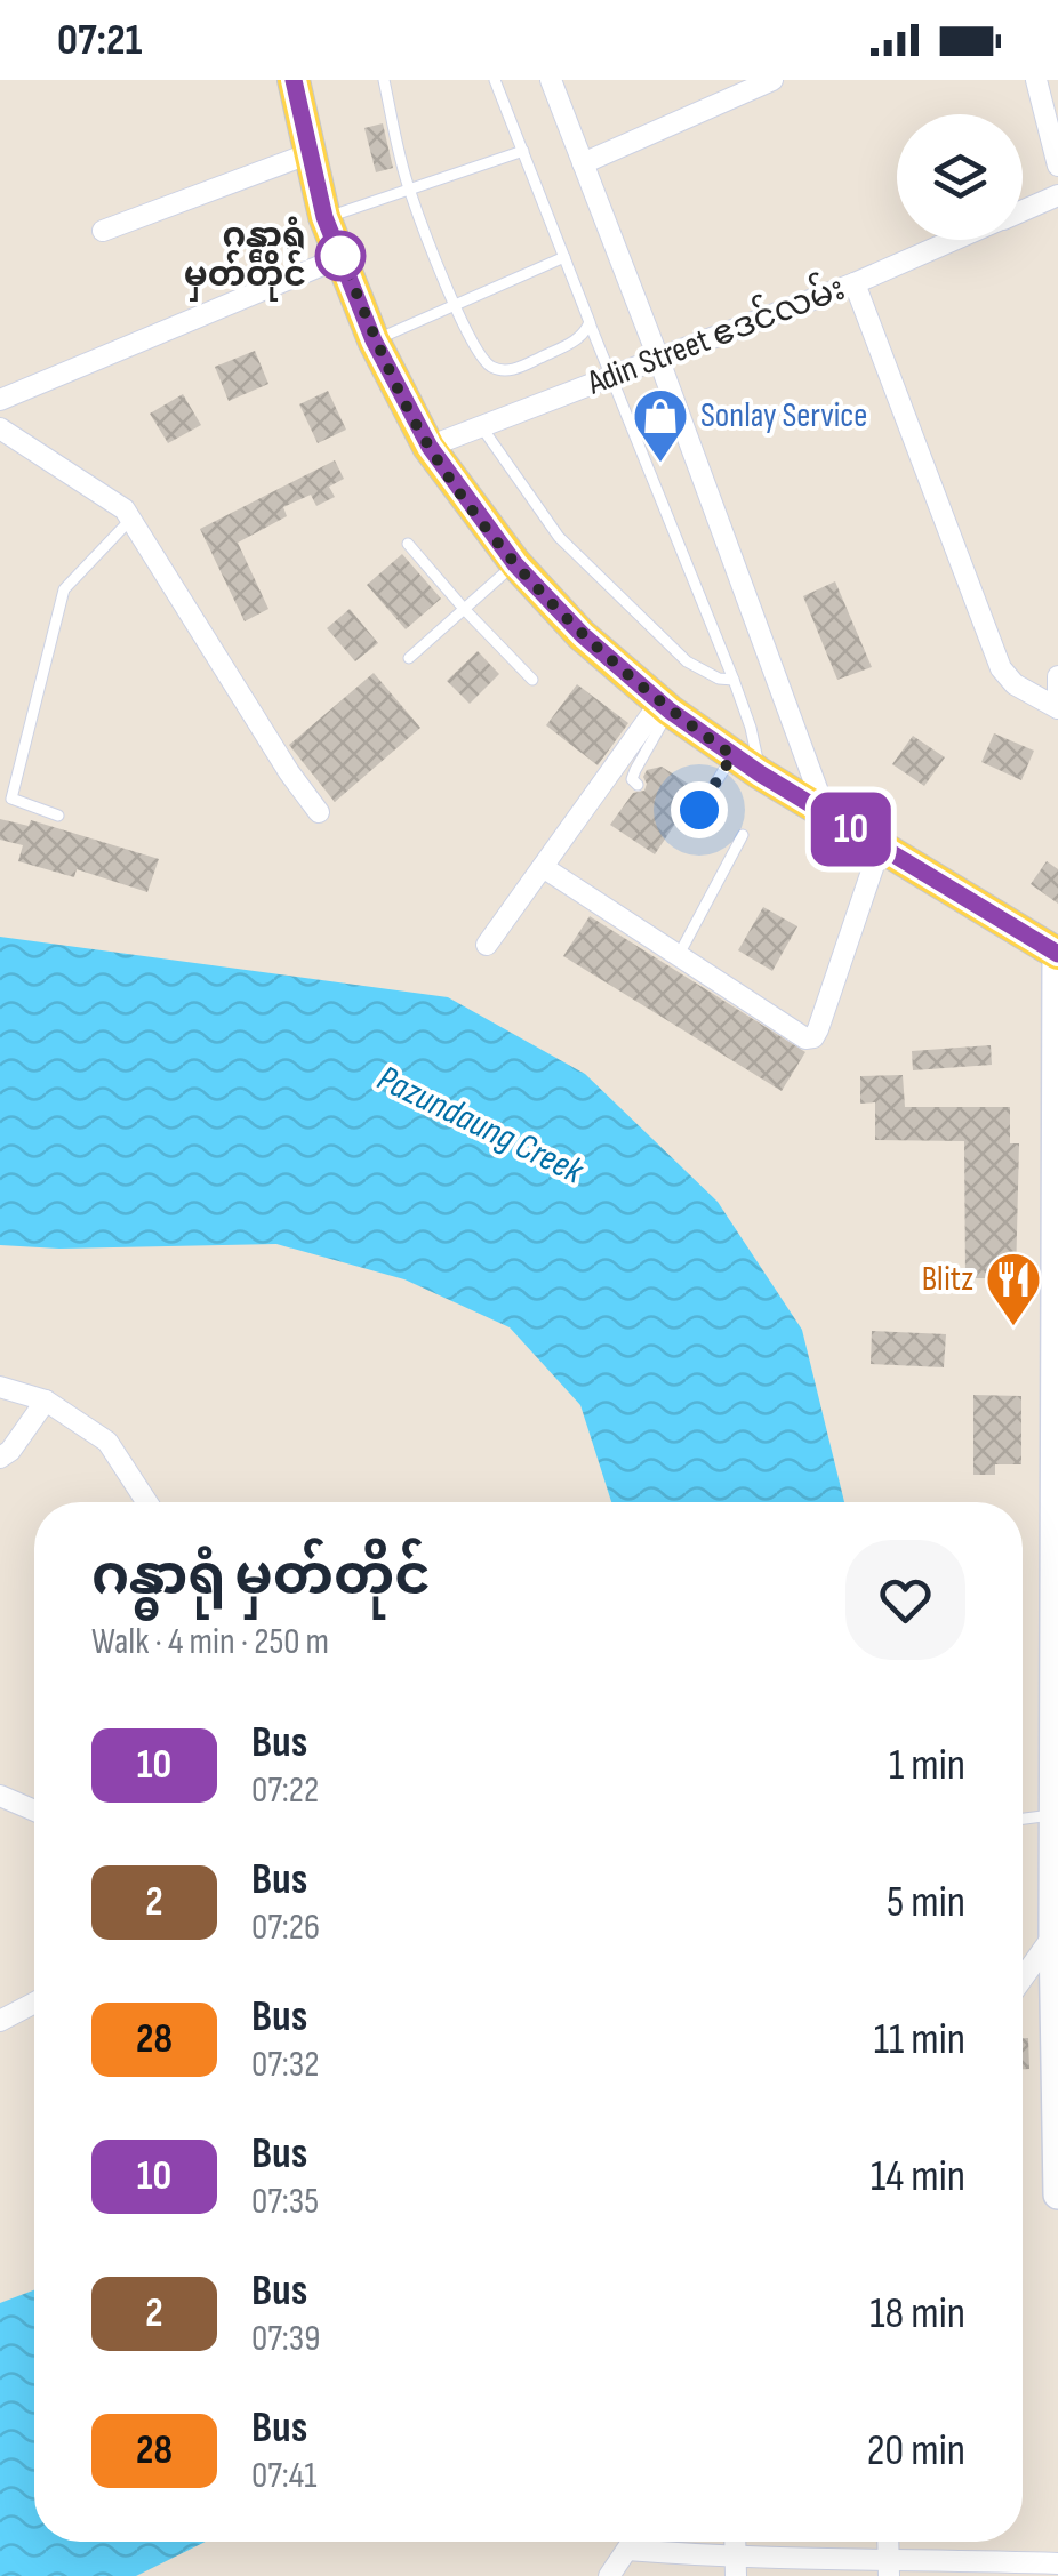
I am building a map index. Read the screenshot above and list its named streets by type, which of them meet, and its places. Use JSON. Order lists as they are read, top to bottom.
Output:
{
  "streets": {
    "street": ["Adin Street ဧဒင်လမ်း"]
  },
  "water": ["Pazundaung Creek"],
  "places": {
    "other": ["ဂန္ဓာရုံ မှတ်တိုင်"],
    "shop": ["Sonlay Service"],
    "restaurant": ["Blitz"]
  },
  "lines": ["bus line 10"],
  "page": {
    "status": "07:21",
    "on_map": "10",
    "heading": ["ဂန္ဓာရုံ မှတ်တိုင်", "Walk · 4 min · 250 m"],
    "list": [
      {
        "mark": "10",
        "name": "Bus",
        "note": "07:22",
        "value": "1 min"
      },
      {
        "mark": "2",
        "name": "Bus",
        "note": "07:26",
        "value": "5 min"
      },
      {
        "mark": "28",
        "name": "Bus",
        "note": "07:32",
        "value": "11 min"
      },
      {
        "mark": "10",
        "name": "Bus",
        "note": "07:35",
        "value": "14 min"
      },
      {
        "mark": "2",
        "name": "Bus",
        "note": "07:39",
        "value": "18 min"
      },
      {
        "mark": "28",
        "name": "Bus",
        "note": "07:41",
        "value": "20 min"
      }
    ]
  }
}
